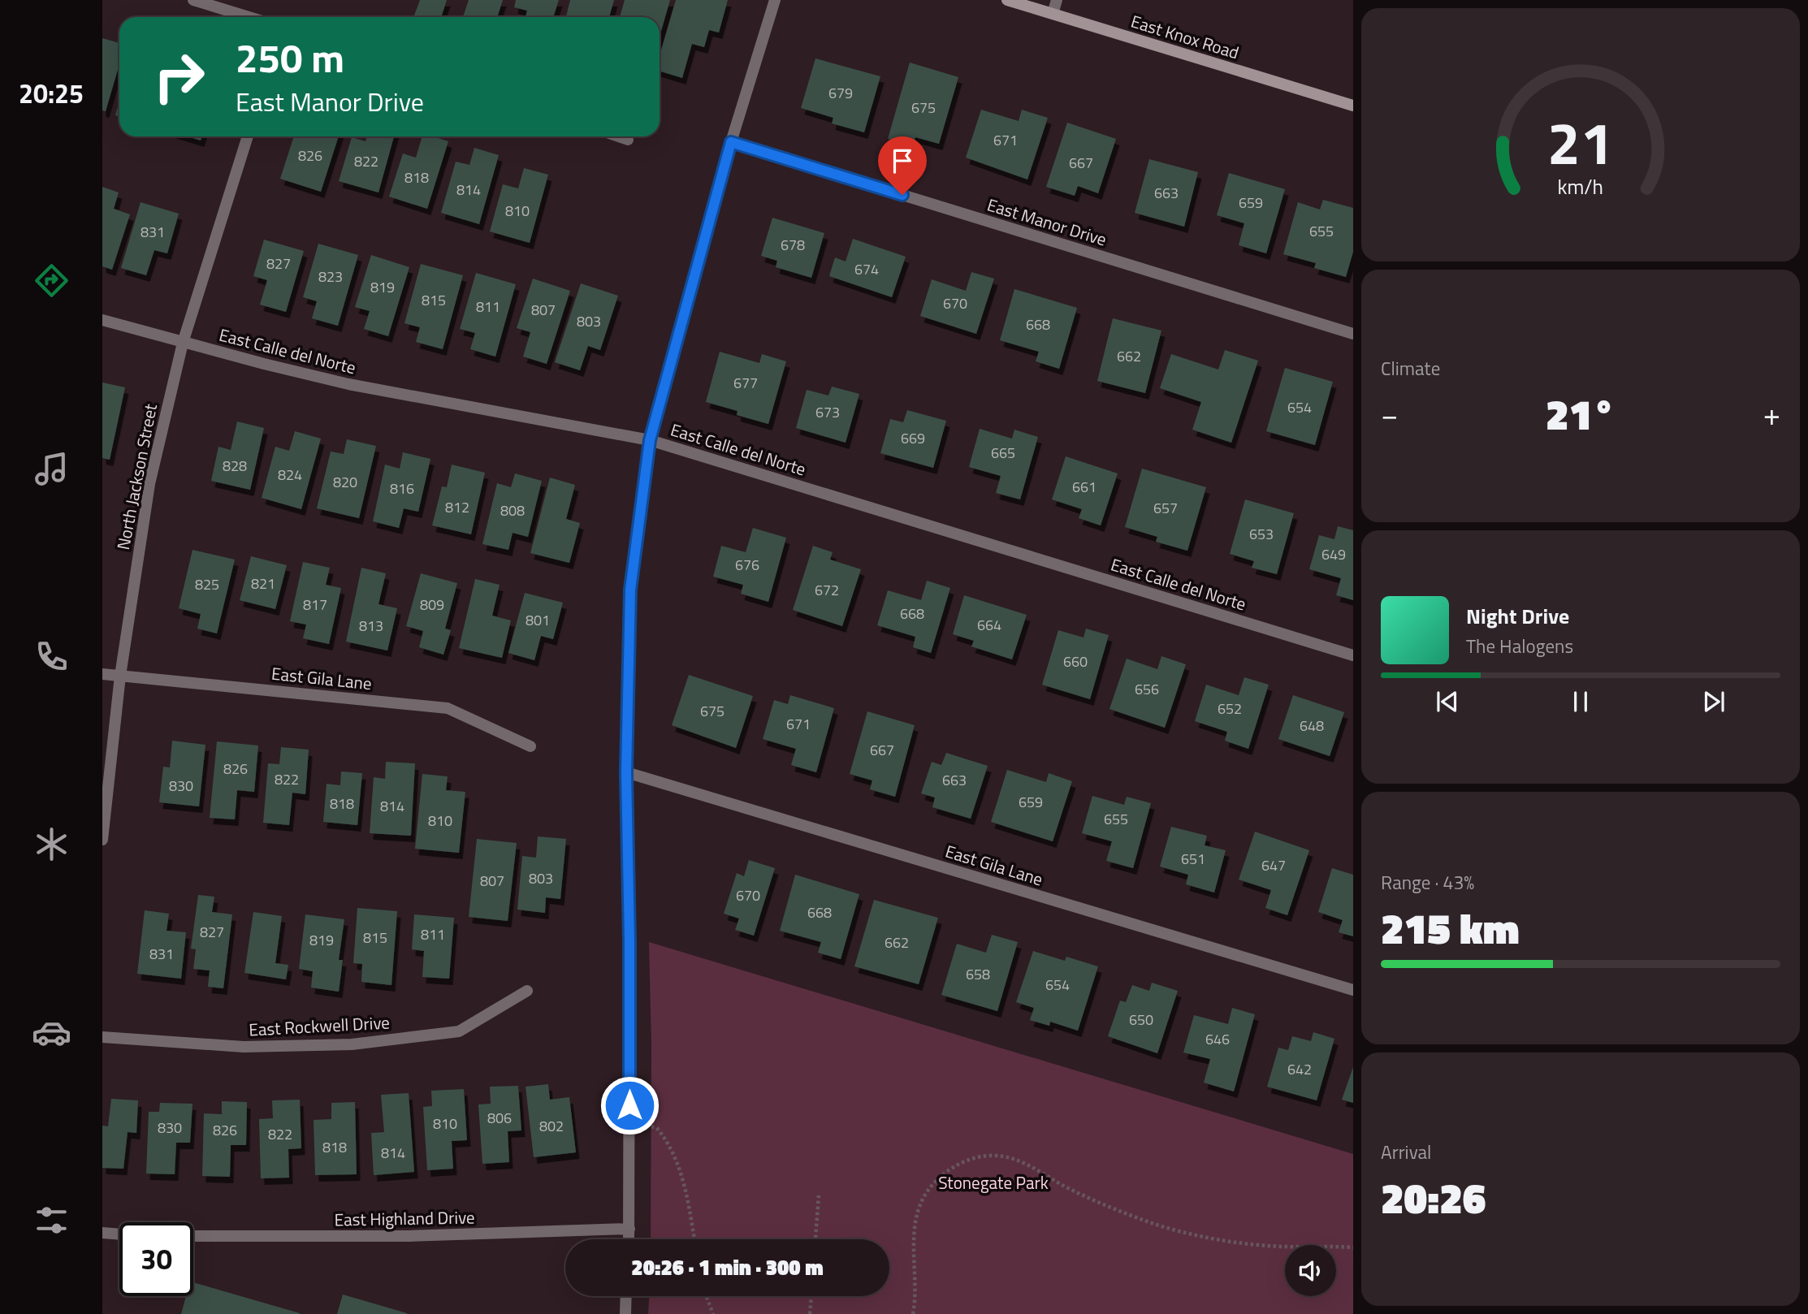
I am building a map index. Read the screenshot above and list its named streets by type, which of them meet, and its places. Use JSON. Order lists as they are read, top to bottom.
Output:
{
  "streets": {
    "street": [
      "East Knox Road",
      "East Manor Drive",
      "East Calle del Norte",
      "North Jackson Street",
      "East Gila Lane",
      "East Rockwell Drive",
      "East Highland Drive"
    ]
  },
  "crossings": [
    ["East Calle del Norte", "North Jackson Street"],
    ["North Jackson Street", "East Gila Lane"]
  ],
  "parks": ["Stonegate Park"],
  "house_numbers": [
    "679",
    "675",
    "671",
    "826",
    "822",
    "667",
    "818",
    "814",
    "663",
    "659",
    "810",
    "655",
    "831",
    "678",
    "827",
    "674",
    "823",
    "819",
    "815",
    "670",
    "811",
    "807",
    "803",
    "668",
    "662",
    "677",
    "654",
    "673",
    "669",
    "665",
    "828",
    "824",
    "820",
    "661",
    "816",
    "812",
    "657",
    "808",
    "653",
    "649",
    "676",
    "821",
    "825",
    "672",
    "817",
    "809",
    "668",
    "801",
    "664",
    "813",
    "660",
    "656",
    "652",
    "675",
    "671",
    "648",
    "667",
    "826",
    "822",
    "663",
    "830",
    "659",
    "818",
    "814",
    "655",
    "810",
    "651",
    "647",
    "803",
    "807",
    "670",
    "668",
    "827",
    "811",
    "815",
    "819",
    "662",
    "831",
    "658",
    "654",
    "650",
    "646",
    "642",
    "806",
    "810",
    "802",
    "830",
    "826",
    "822",
    "818",
    "814"
  ],
  "page": {
    "tabs": "20:25",
    "turn": ["250 m", "East Manor Drive"],
    "tile": [
      "Climate",
      ["Range · 43%", "215 km"],
      ["Arrival", "20:26"]
    ],
    "heat": ["−", "21°", "+"],
    "song": ["Night Drive", "The Halogens"],
    "limit": "30",
    "trip": "20:26 · 1 min · 300 m",
    "gauge": ["21", "km/h"]
  }
}
